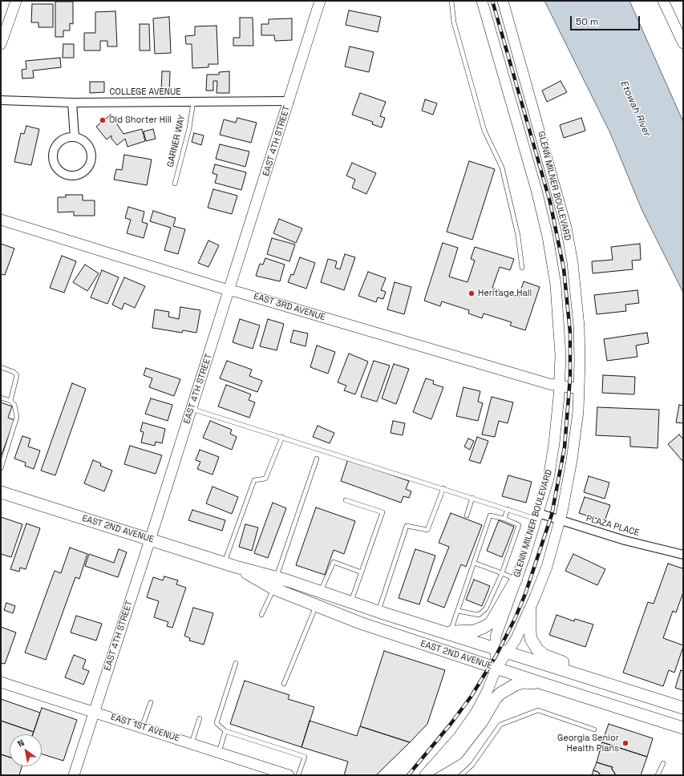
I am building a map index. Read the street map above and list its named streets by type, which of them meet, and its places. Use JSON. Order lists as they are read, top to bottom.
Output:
{
  "streets": {
    "main road": ["EAST 2ND AVENUE"],
    "street": [
      "COLLEGE AVENUE",
      "EAST 4TH STREET",
      "GLENN MILNER BOULEVARD",
      "EAST 3RD AVENUE",
      "PLAZA PLACE",
      "EAST 1ST AVENUE"
    ],
    "lane": ["GARNER WAY"]
  },
  "crossings": [
    ["COLLEGE AVENUE", "GARNER WAY"],
    ["COLLEGE AVENUE", "EAST 4TH STREET"],
    ["EAST 4TH STREET", "EAST 3RD AVENUE"],
    ["EAST 4TH STREET", "EAST 2ND AVENUE"],
    ["EAST 4TH STREET", "EAST 1ST AVENUE"],
    ["GLENN MILNER BOULEVARD", "EAST 3RD AVENUE"],
    ["GLENN MILNER BOULEVARD", "PLAZA PLACE"],
    ["GLENN MILNER BOULEVARD", "EAST 2ND AVENUE"]
  ],
  "water": ["Etowah River"],
  "places": ["Old Shorter Hill", "Heritage Hall", "Georgia Senior Health Plans"],
  "scale_bar": "50 m",
  "north": "top left"
}
